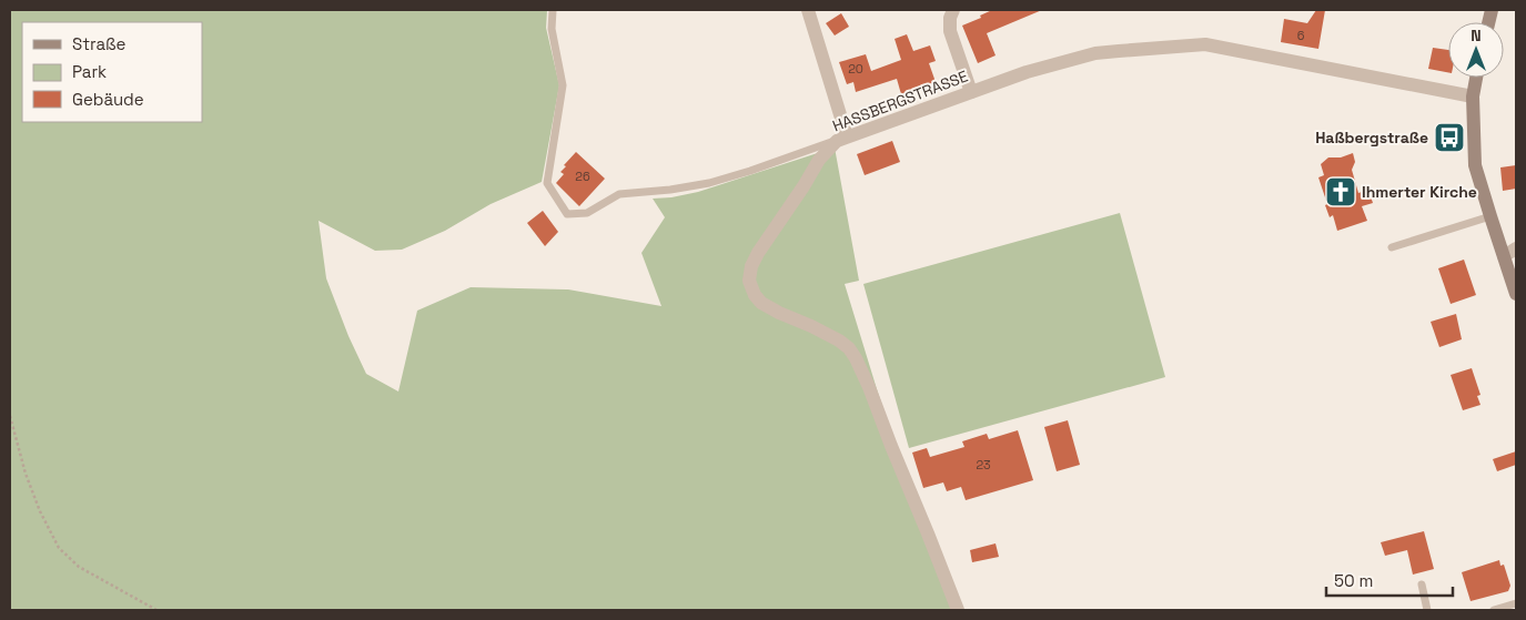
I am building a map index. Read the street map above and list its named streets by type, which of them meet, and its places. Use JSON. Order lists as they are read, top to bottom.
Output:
{
  "streets": {
    "street": ["HASSBERGSTRASSE"]
  },
  "places": {
    "bus stop": ["Haßbergstraße"],
    "church": ["Ihmerter Kirche"]
  },
  "house_numbers": [
    "6",
    "20",
    "26",
    "23"
  ],
  "legend": ["Straße", "Park", "Gebäude"],
  "scale_bar": "50 m",
  "north": "top"
}
